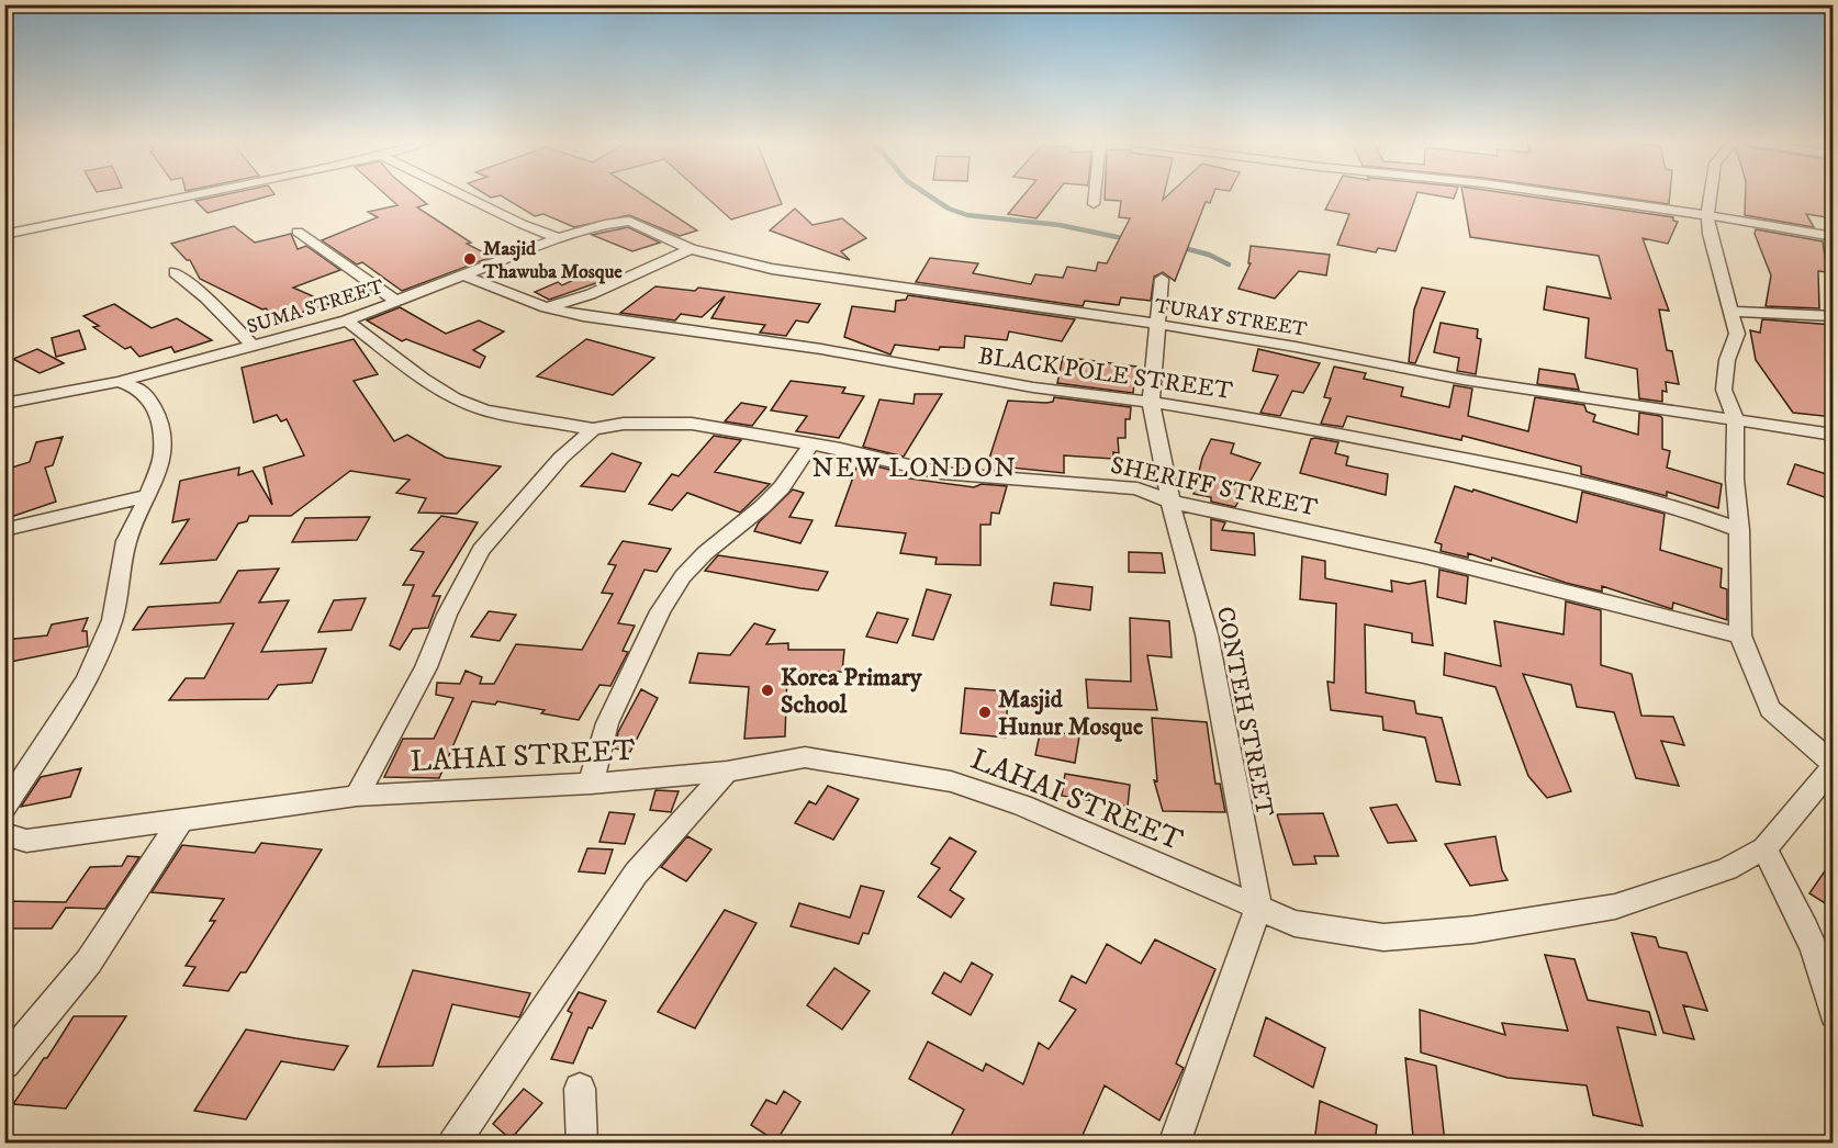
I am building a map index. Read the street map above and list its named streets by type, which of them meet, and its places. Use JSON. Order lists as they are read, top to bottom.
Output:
{
  "streets": {
    "street": [
      "SUMA STREET",
      "TURAY STREET",
      "BLACK POLE STREET",
      "SHERIFF STREET",
      "CONTEH STREET",
      "LAHAI STREET"
    ]
  },
  "crossings": [
    ["SUMA STREET", "TURAY STREET"],
    ["SUMA STREET", "BLACK POLE STREET"],
    ["TURAY STREET", "CONTEH STREET"],
    ["BLACK POLE STREET", "CONTEH STREET"],
    ["SHERIFF STREET", "CONTEH STREET"],
    ["CONTEH STREET", "LAHAI STREET"]
  ],
  "districts": ["NEW LONDON"],
  "places": ["Masjid Thawuba Mosque", "Korea Primary School", "Masjid Hunur Mosque"]
}
